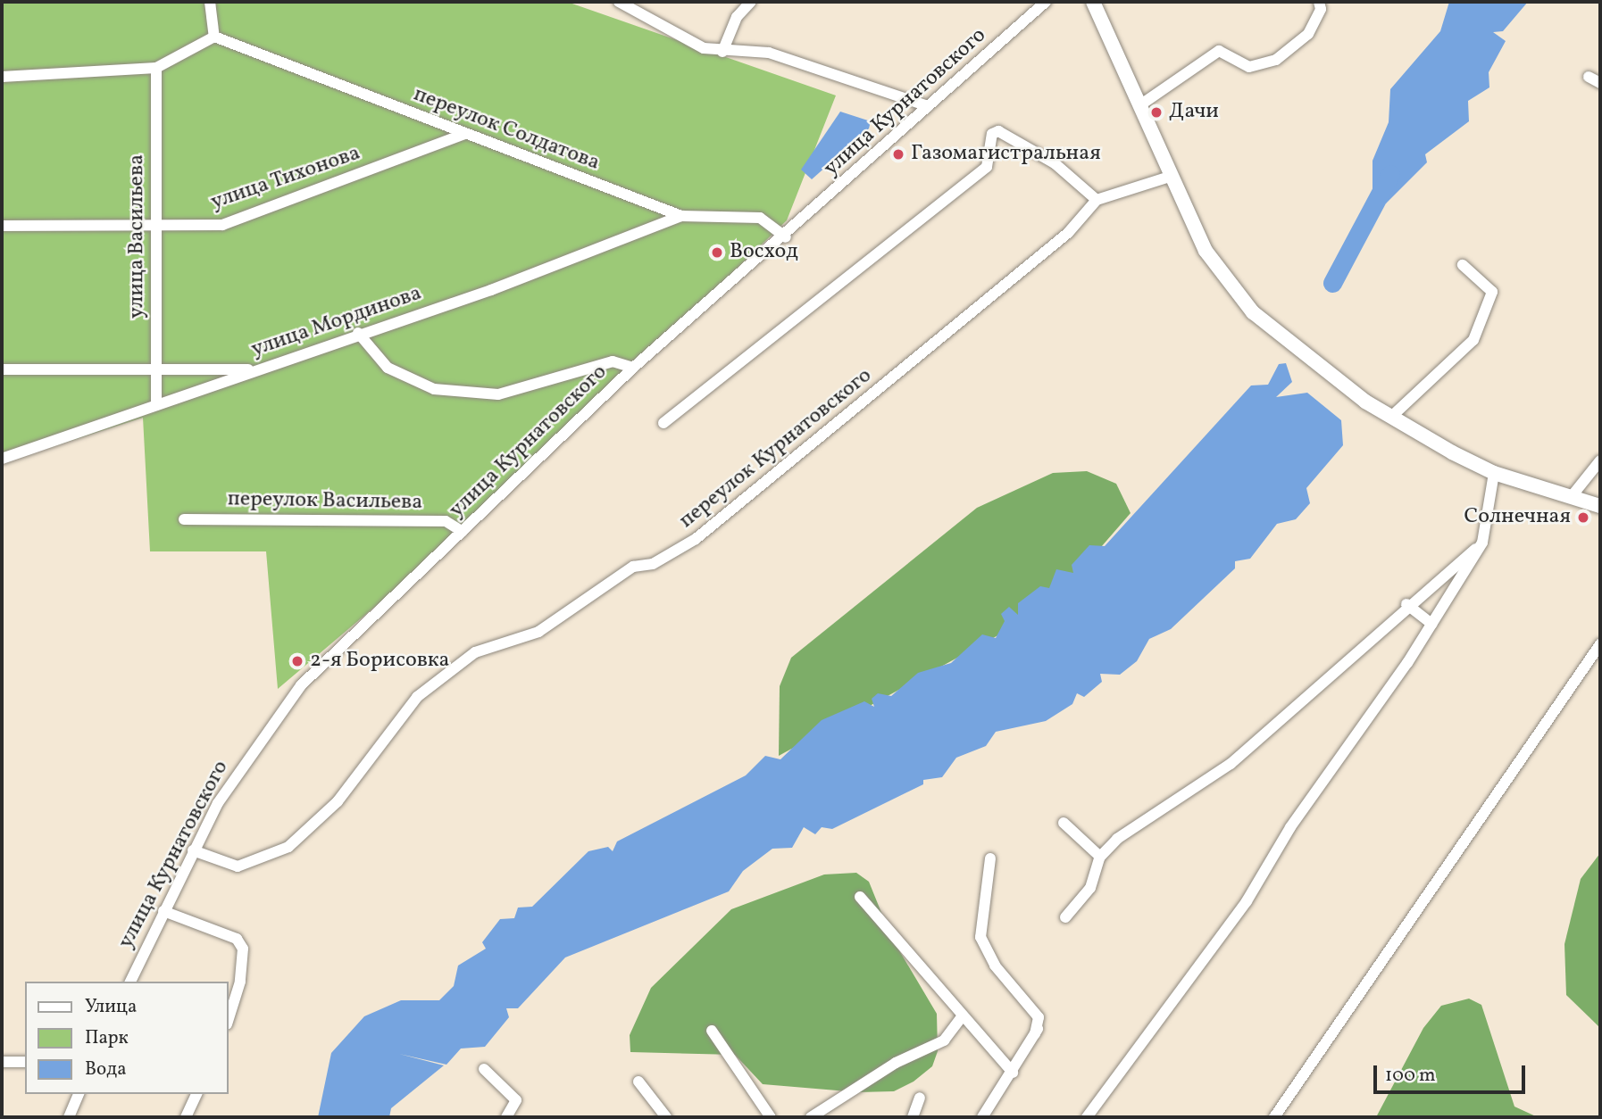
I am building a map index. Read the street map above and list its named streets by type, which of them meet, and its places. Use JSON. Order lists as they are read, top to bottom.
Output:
{
  "streets": {
    "street": [
      "улица Курнатовского",
      "переулок Солдатова",
      "улица Тихонова",
      "улица Васильева",
      "улица Мординова",
      "переулок Курнатовского",
      "переулок Васильева"
    ]
  },
  "crossings": [
    ["улица Курнатовского", "переулок Солдатова"],
    ["улица Курнатовского", "переулок Курнатовского"],
    ["улица Курнатовского", "переулок Васильева"],
    ["переулок Солдатова", "улица Тихонова"],
    ["переулок Солдатова", "улица Мординова"],
    ["улица Тихонова", "улица Васильева"],
    ["улица Васильева", "улица Мординова"]
  ],
  "places": [
    "Дачи",
    "Газомагистральная",
    "Восход",
    "Солнечная",
    "2-я Борисовка"
  ],
  "legend": ["Улица", "Парк", "Вода"],
  "scale_bar": "100 m"
}
